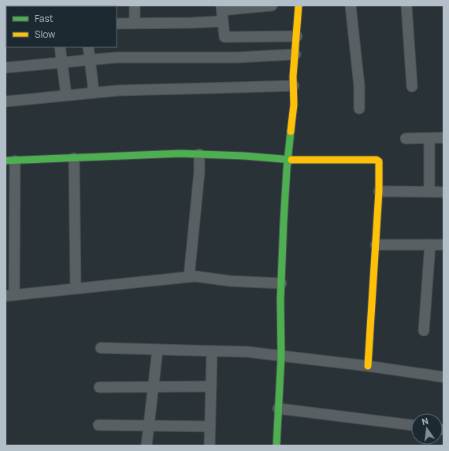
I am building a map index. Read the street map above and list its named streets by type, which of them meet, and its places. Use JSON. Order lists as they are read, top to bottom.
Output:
{
  "legend": ["Fast", "Slow"],
  "north": "top"
}
